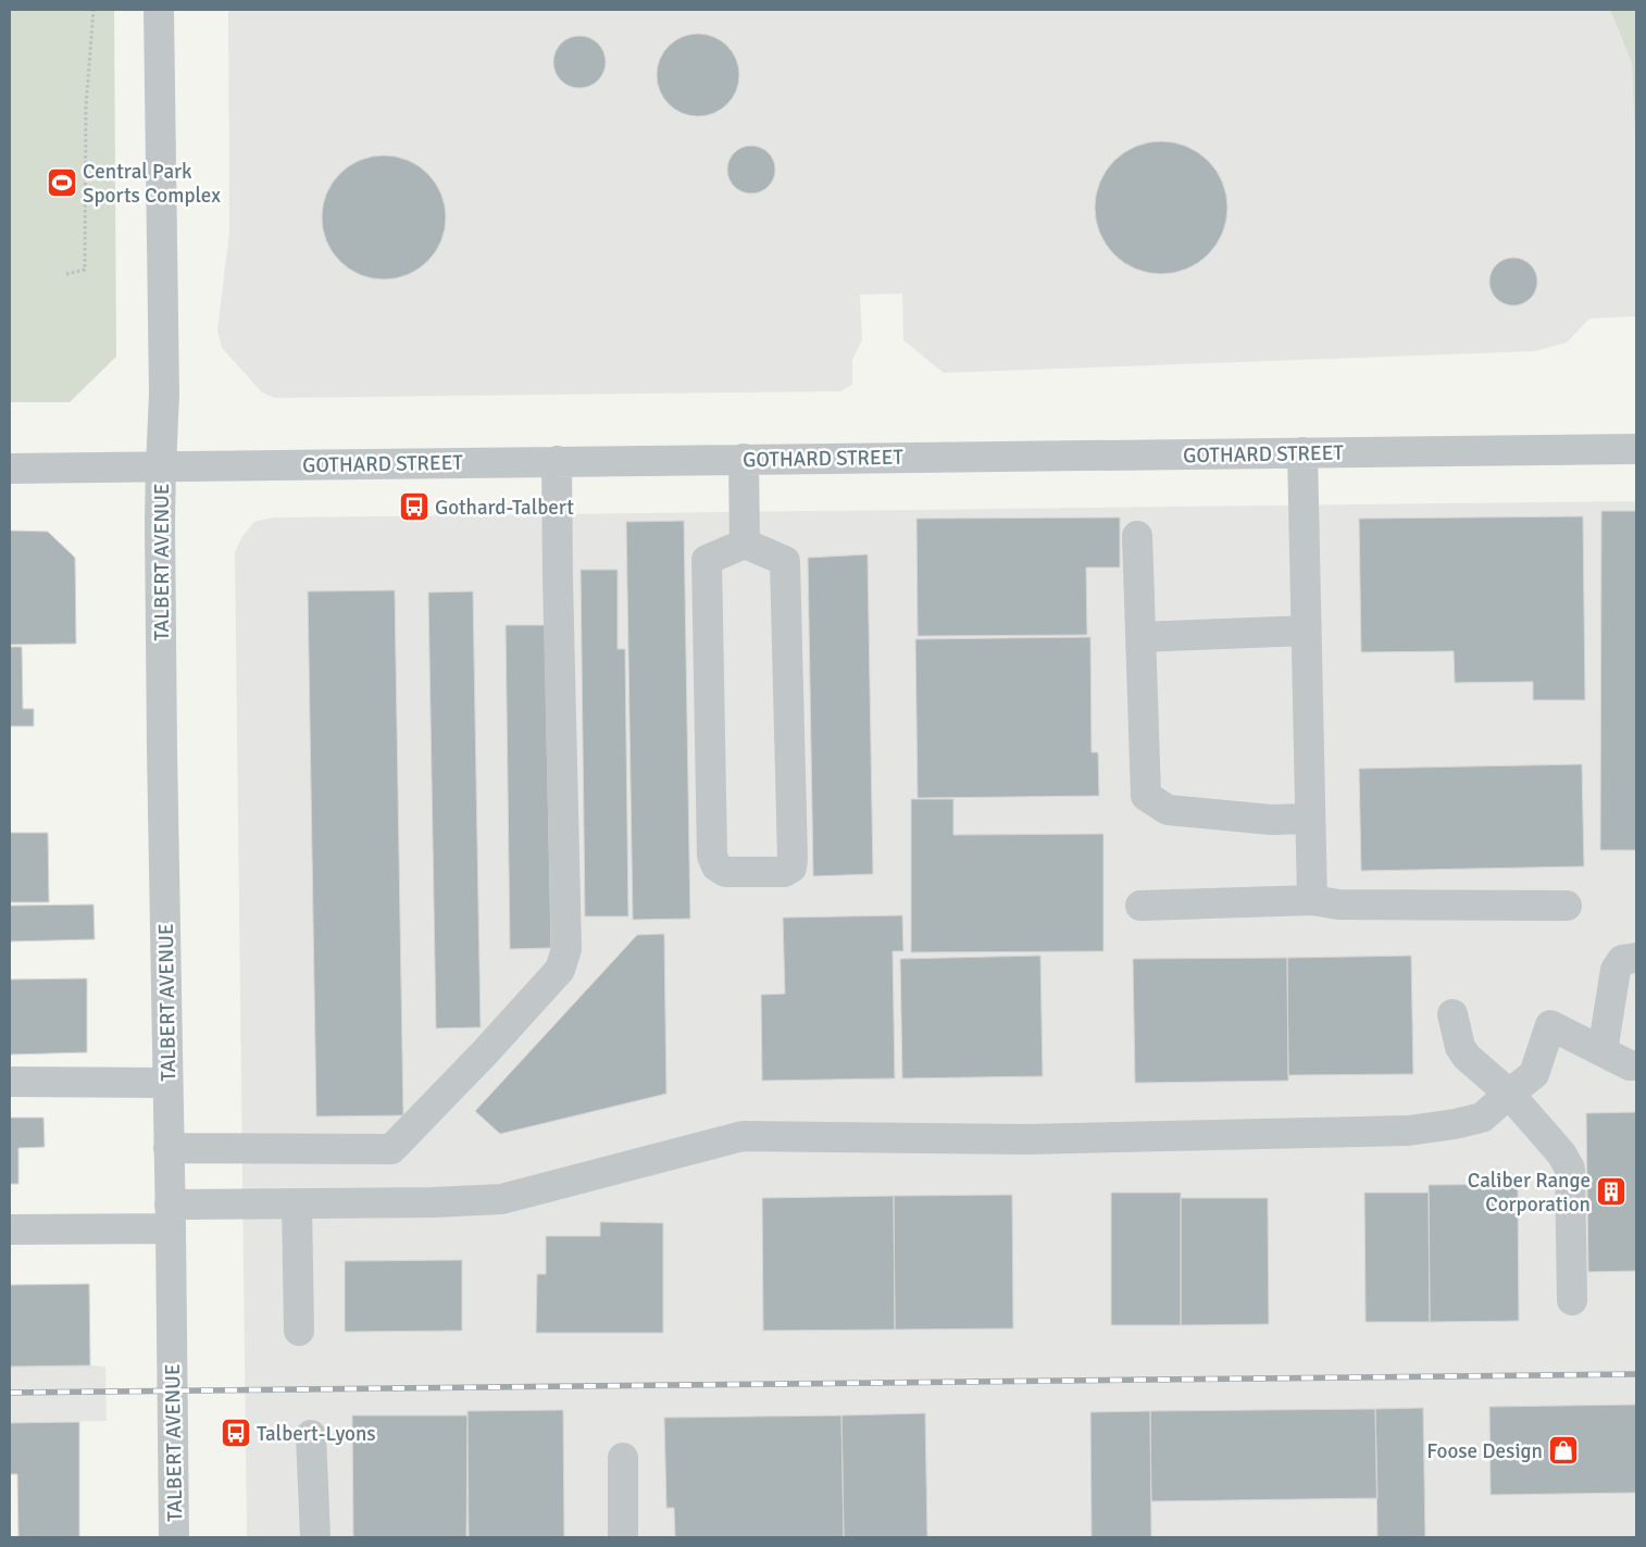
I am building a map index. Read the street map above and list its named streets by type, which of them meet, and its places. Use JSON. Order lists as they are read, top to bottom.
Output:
{
  "streets": {
    "street": ["GOTHARD STREET", "TALBERT AVENUE"]
  },
  "crossings": [
    ["GOTHARD STREET", "TALBERT AVENUE"]
  ],
  "places": {
    "sports": ["Central Park Sports Complex"],
    "bus stop": ["Gothard-Talbert", "Talbert-Lyons"],
    "building": ["Caliber Range Corporation"],
    "shop": ["Foose Design"]
  }
}
